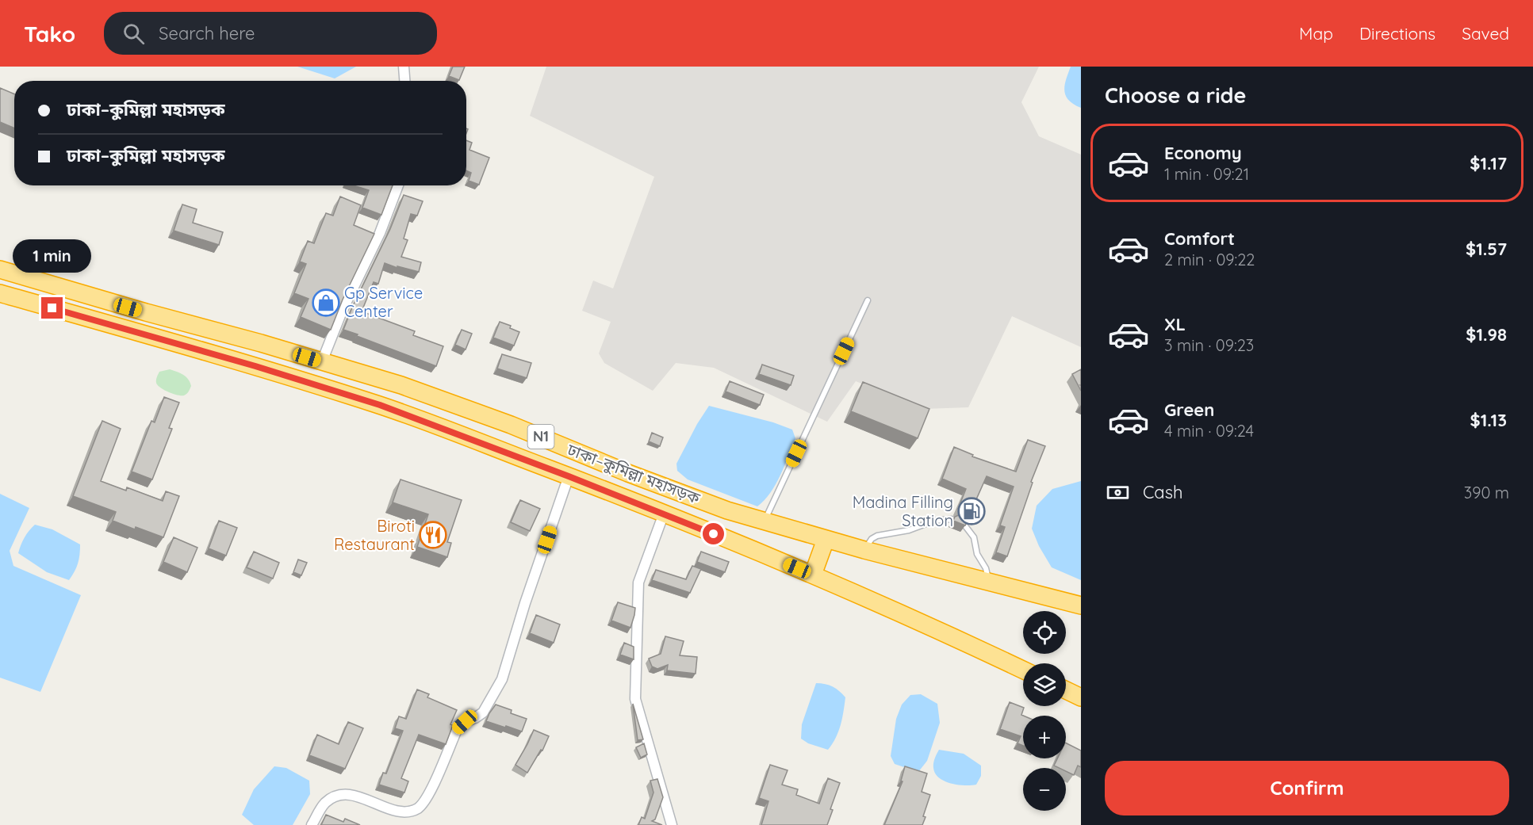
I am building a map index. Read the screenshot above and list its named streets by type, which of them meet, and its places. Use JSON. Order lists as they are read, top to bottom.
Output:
{
  "streets": {
    "highway": ["N1", "ঢাকা–কুমিল্লা মহাসড়ক"]
  },
  "places": {
    "shop": ["Gp Service Center"],
    "fuel station": ["Madina Filling Station"],
    "restaurant": ["Biroti Restaurant"]
  },
  "page": {
    "header": "Tako",
    "search": "Search here",
    "nav": ["Map", "Directions", "Saved"],
    "heading": "Choose a ride",
    "banner": ["ঢাকা–কুমিল্লা মহাসড়ক", "ঢাকা–কুমিল্লা মহাসড়ক"],
    "list": [
      {
        "name": "Economy",
        "note": "1 min · 09:21",
        "value": "$1.17"
      },
      {
        "name": "Comfort",
        "note": "2 min · 09:22",
        "value": "$1.57"
      },
      {
        "name": "XL",
        "note": "3 min · 09:23",
        "value": "$1.98"
      },
      {
        "name": "Green",
        "note": "4 min · 09:24",
        "value": "$1.13"
      }
    ],
    "bubble": "1 min",
    "pay": ["Cash", "390 m"],
    "map_buttons": ["+", "−"],
    "buttons": "Confirm"
  }
}
